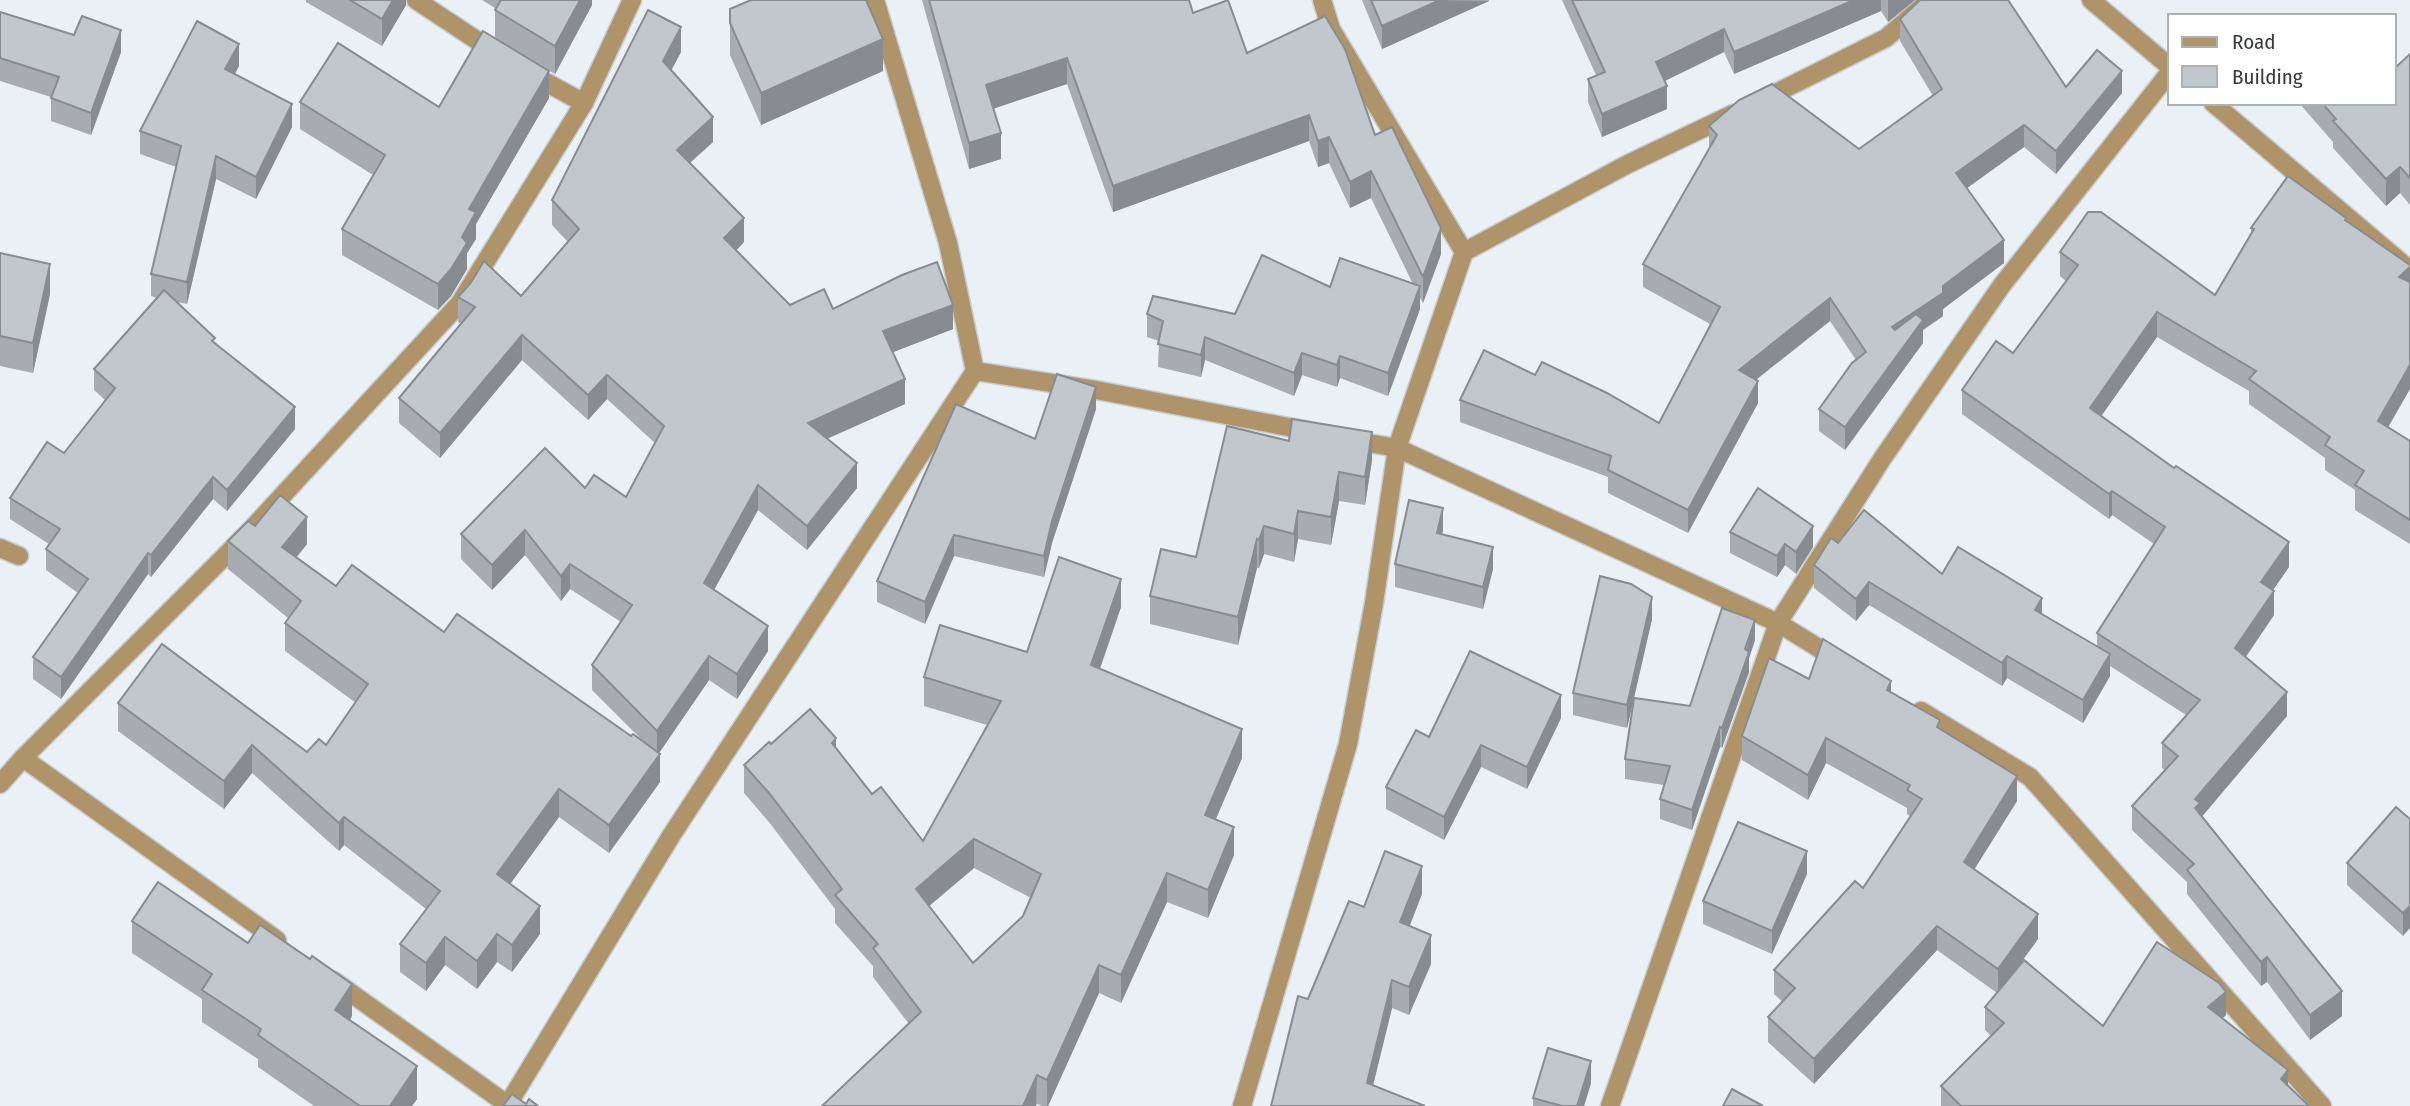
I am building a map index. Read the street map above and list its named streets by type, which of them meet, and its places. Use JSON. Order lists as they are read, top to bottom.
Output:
{
  "legend": ["Road", "Building"]
}
